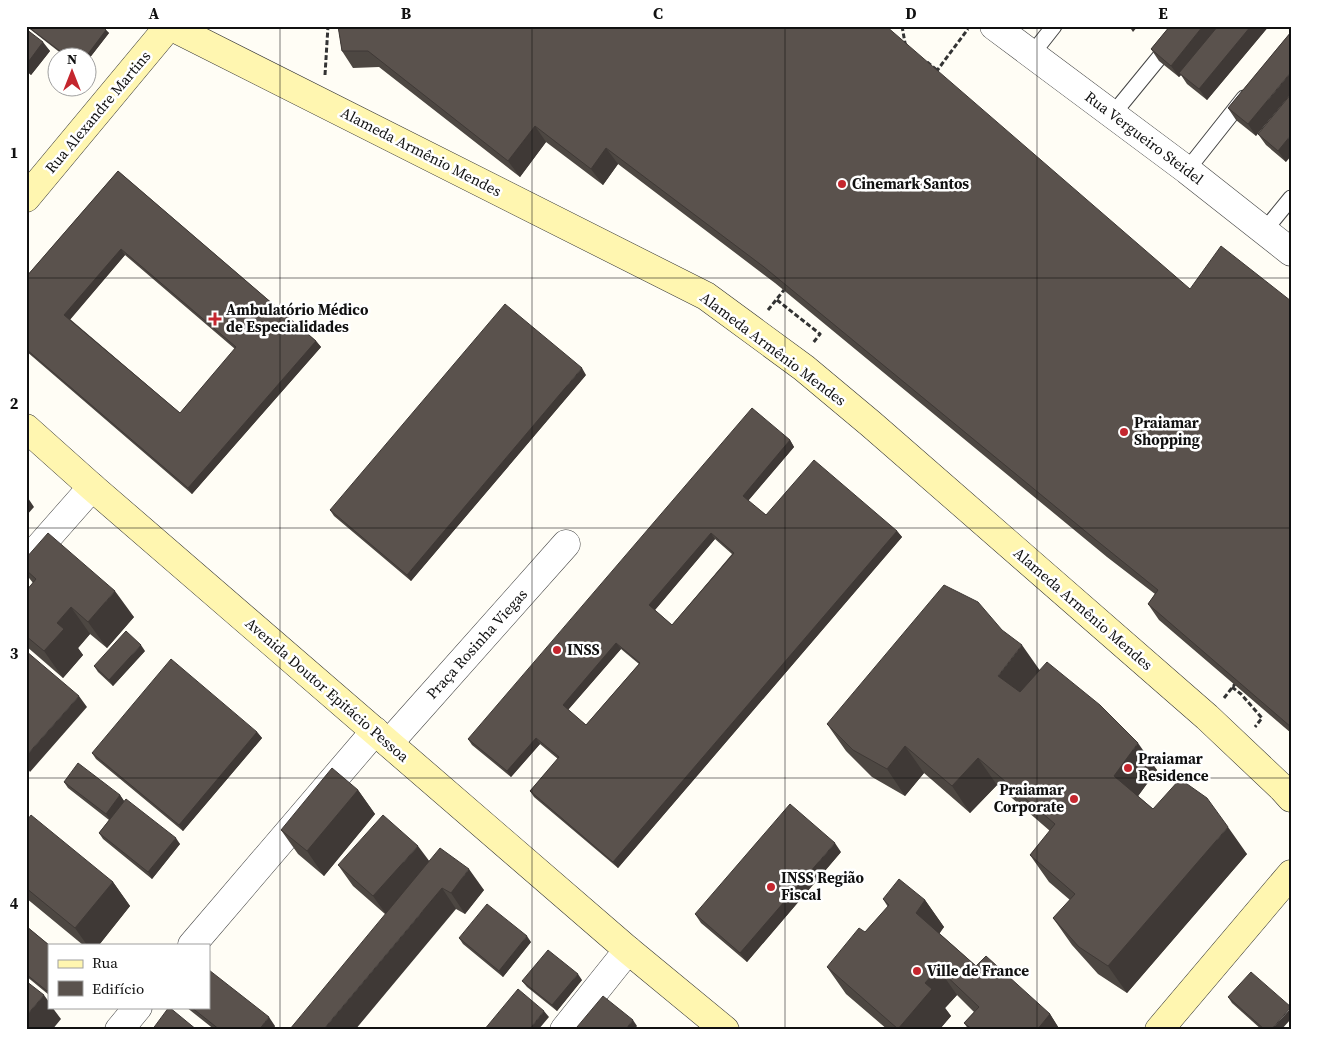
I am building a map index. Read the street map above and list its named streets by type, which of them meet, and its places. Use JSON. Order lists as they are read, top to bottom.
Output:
{
  "streets": {
    "main road": ["Rua Alexandre Martins", "Alameda Armênio Mendes", "Avenida Doutor Epitácio Pessoa"],
    "street": ["Rua Vergueiro Steidel", "Praça Rosinha Viegas"]
  },
  "crossings": [
    ["Rua Alexandre Martins", "Alameda Armênio Mendes"],
    ["Praça Rosinha Viegas", "Avenida Doutor Epitácio Pessoa"]
  ],
  "places": {
    "other": [
      "Cinemark Santos",
      "Praiamar Shopping",
      "INSS",
      "Praiamar Residence",
      "Praiamar Corporate",
      "INSS Região Fiscal",
      "Ville de France"
    ],
    "health": ["Ambulatório Médico de Especialidades"]
  },
  "legend": ["Rua", "Edifício"],
  "north": "top",
  "grid": {
    "columns": [
      "A",
      "B",
      "C",
      "D",
      "E"
    ],
    "rows": [
      "1",
      "2",
      "3",
      "4"
    ]
  }
}
